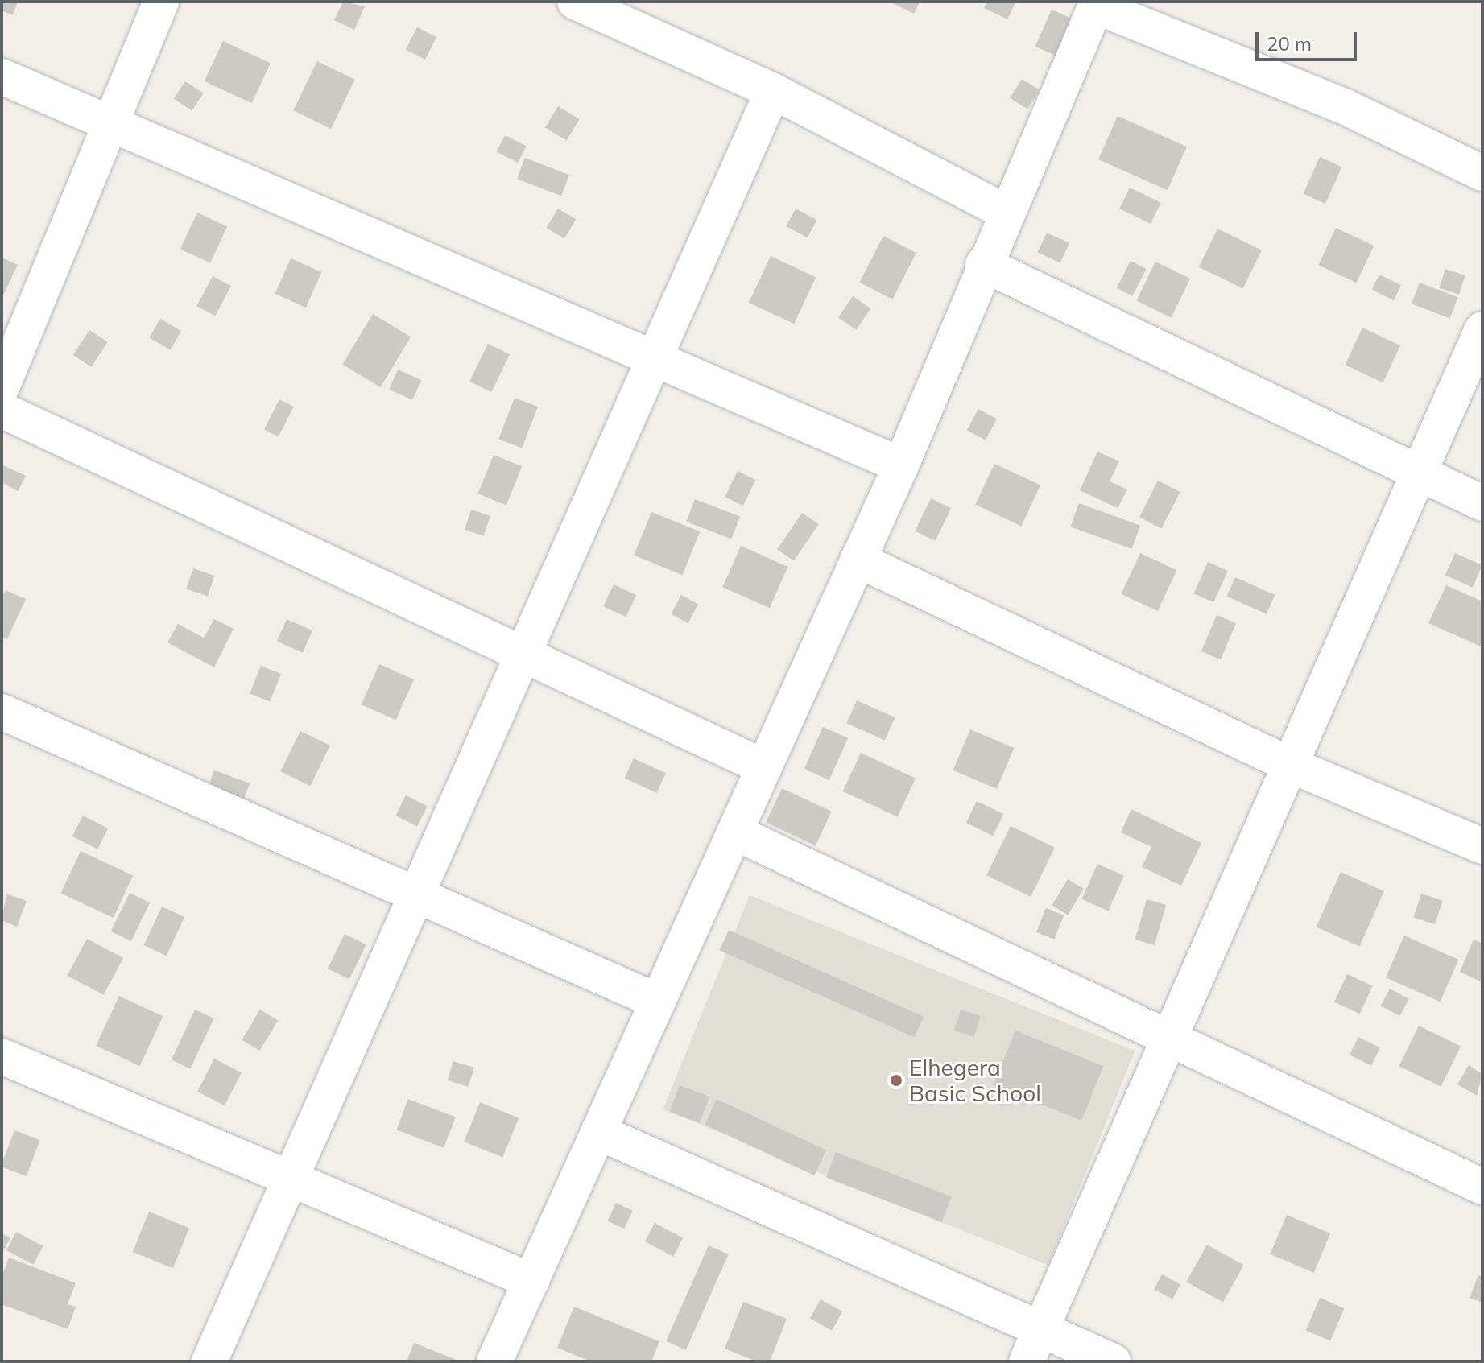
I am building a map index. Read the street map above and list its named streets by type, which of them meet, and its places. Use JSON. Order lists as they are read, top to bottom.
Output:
{
  "places": ["Elhegera Basic School"],
  "scale_bar": "20 m"
}
